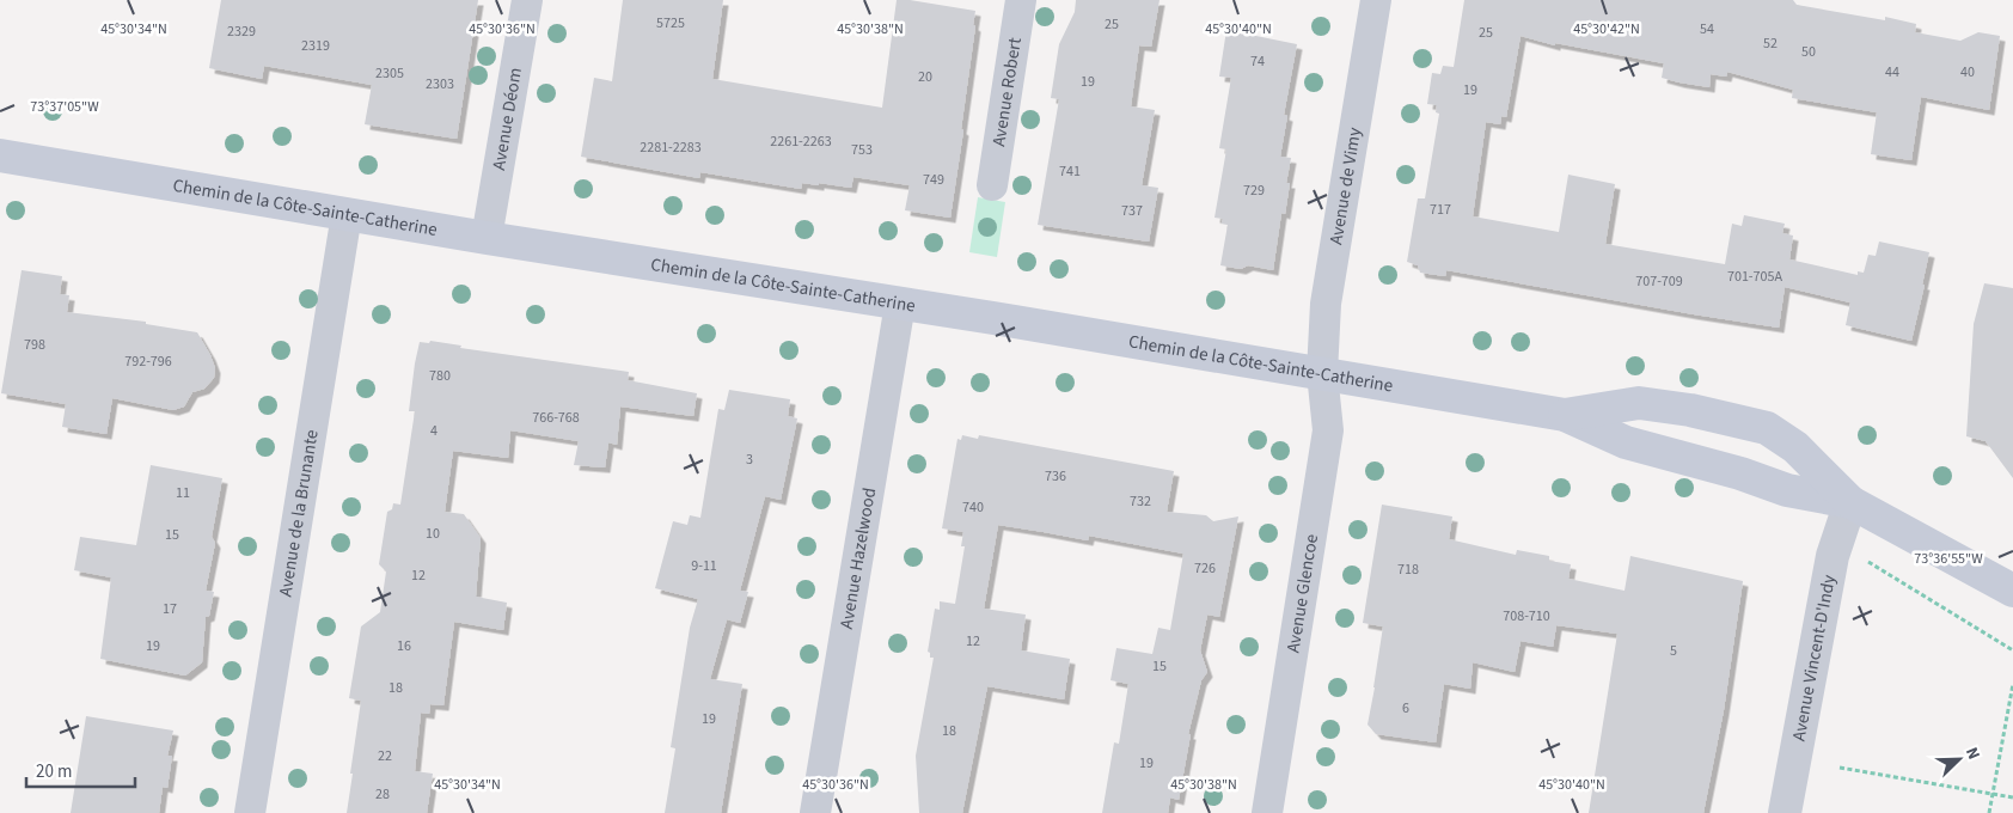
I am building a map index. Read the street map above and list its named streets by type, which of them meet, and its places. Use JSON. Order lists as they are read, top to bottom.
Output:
{
  "streets": {
    "main road": ["Chemin de la Côte-Sainte-Catherine"],
    "street": [
      "Avenue Robert",
      "Avenue Déom",
      "Avenue de Vimy",
      "Avenue de la Brunante",
      "Avenue Hazelwood",
      "Avenue Glencoe",
      "Avenue Vincent-D'Indy"
    ]
  },
  "crossings": [
    ["Avenue Déom", "Chemin de la Côte-Sainte-Catherine"],
    ["Avenue de Vimy", "Chemin de la Côte-Sainte-Catherine"],
    ["Avenue de Vimy", "Avenue Glencoe"],
    ["Chemin de la Côte-Sainte-Catherine", "Avenue de la Brunante"],
    ["Chemin de la Côte-Sainte-Catherine", "Avenue Hazelwood"],
    ["Chemin de la Côte-Sainte-Catherine", "Avenue Glencoe"],
    ["Chemin de la Côte-Sainte-Catherine", "Avenue Vincent-D'Indy"]
  ],
  "house_numbers": [
    "5725",
    "25",
    "54",
    "2329",
    "25",
    "52",
    "2319",
    "50",
    "74",
    "44",
    "40",
    "2305",
    "20",
    "19",
    "2303",
    "19",
    "2261-2263",
    "2281-2283",
    "753",
    "741",
    "749",
    "729",
    "717",
    "737",
    "701-705A",
    "707-709",
    "798",
    "792-796",
    "780",
    "766-768",
    "4",
    "3",
    "736",
    "11",
    "732",
    "740",
    "10",
    "15",
    "9-11",
    "726",
    "718",
    "12",
    "17",
    "708-710",
    "12",
    "19",
    "16",
    "5",
    "15",
    "18",
    "6",
    "19",
    "18",
    "22",
    "19",
    "28"
  ],
  "scale_bar": "20 m",
  "north": "top right",
  "coordinates": [
    "45°30'34\"N",
    "45°30'36\"N",
    "45°30'38\"N",
    "45°30'40\"N",
    "45°30'42\"N",
    "73°37'05\"W",
    "73°36'55\"W"
  ]
}
